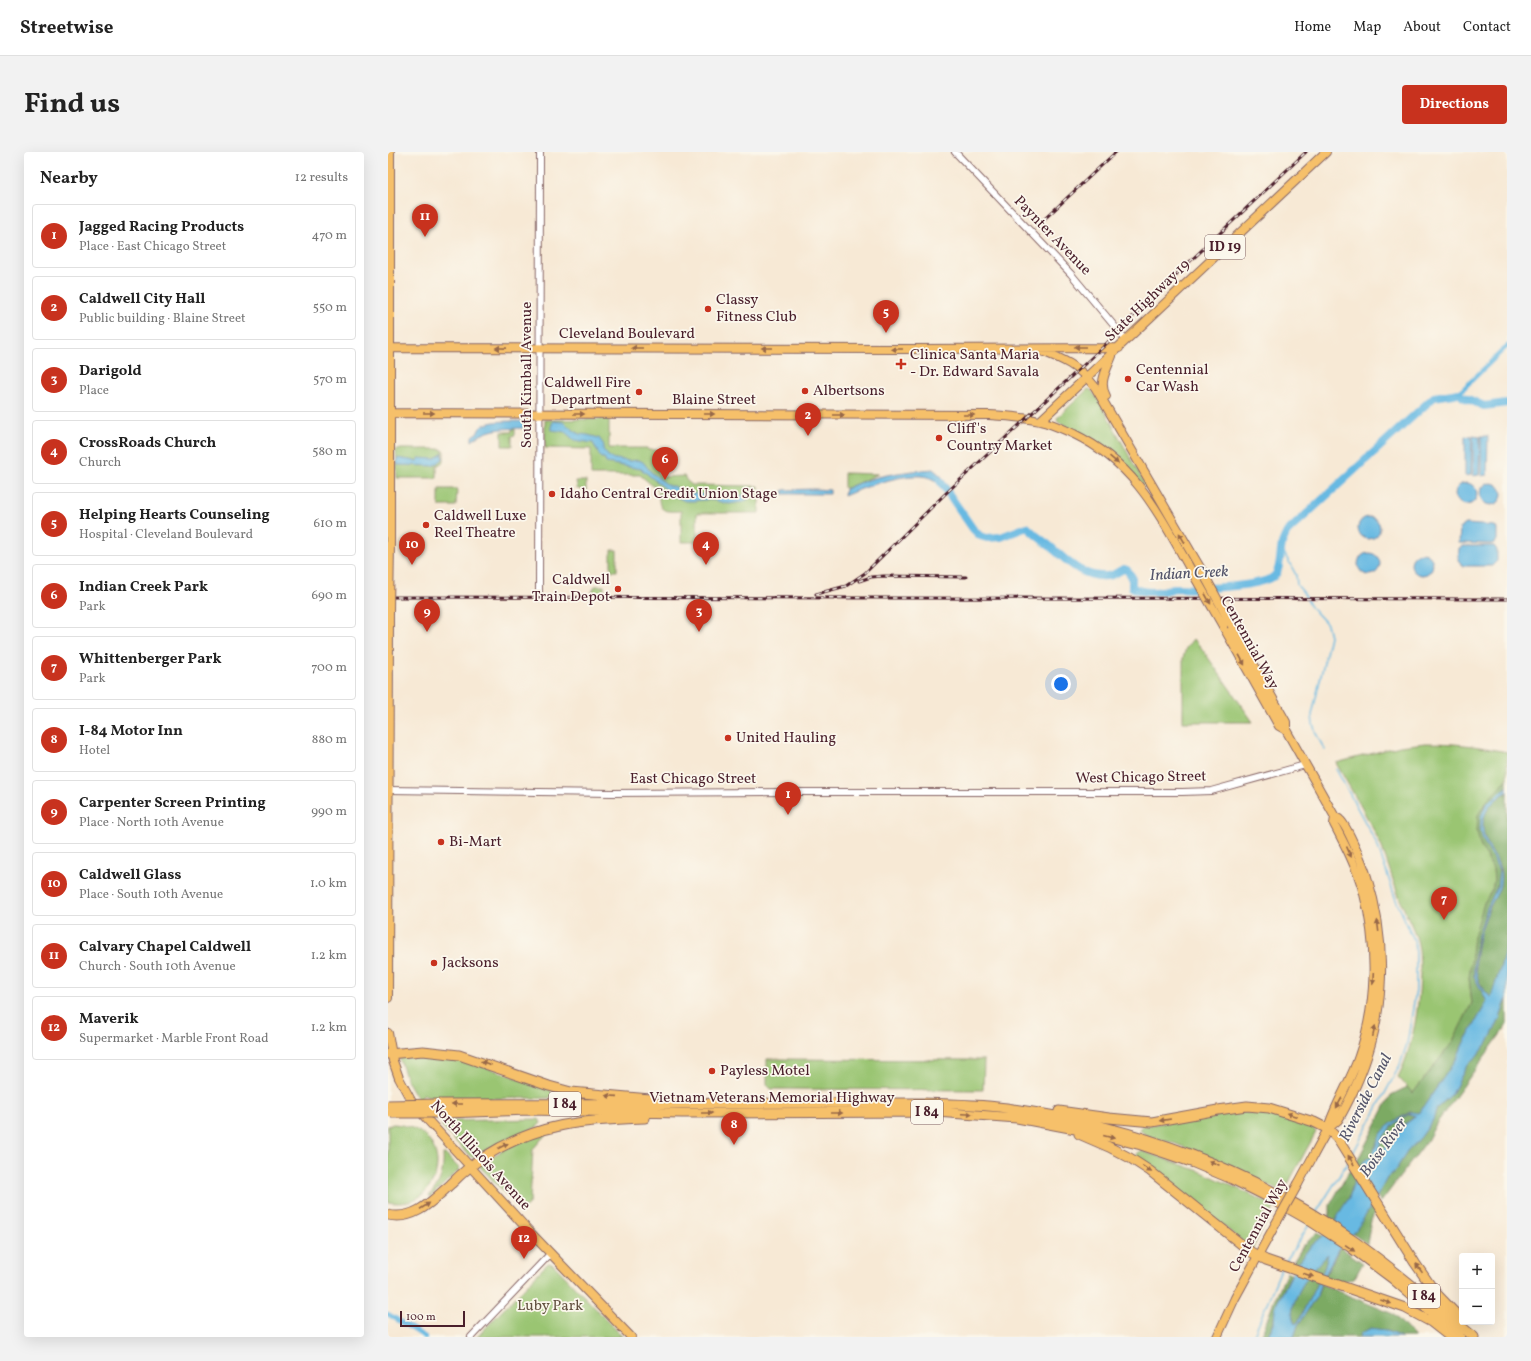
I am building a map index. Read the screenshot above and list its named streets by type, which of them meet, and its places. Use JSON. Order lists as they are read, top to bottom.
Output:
{
  "streets": {
    "highway": ["Vietnam Veterans Memorial Highway", "I 84"],
    "main road": [
      "ID 19",
      "State Highway 19",
      "Cleveland Boulevard",
      "Blaine Street",
      "Centennial Way",
      "North Illinois Avenue"
    ],
    "street": [
      "Paynter Avenue",
      "South Kimball Avenue",
      "West Chicago Street",
      "East Chicago Street"
    ]
  },
  "crossings": [
    ["Paynter Avenue", "State Highway 19"],
    ["State Highway 19", "Cleveland Boulevard"],
    ["State Highway 19", "Blaine Street"],
    ["State Highway 19", "Centennial Way"],
    ["Cleveland Boulevard", "South Kimball Avenue"],
    ["Cleveland Boulevard", "Centennial Way"],
    ["South Kimball Avenue", "Blaine Street"],
    ["Blaine Street", "Centennial Way"],
    ["Centennial Way", "West Chicago Street"],
    ["West Chicago Street", "East Chicago Street"],
    ["Vietnam Veterans Memorial Highway", "I 84"]
  ],
  "one_way": ["Cleveland Boulevard", "Blaine Street"],
  "water": ["Indian Creek", "Riverside Canal", "Boise River"],
  "parks": ["Luby Park"],
  "places": {
    "other": [
      "Classy Fitness Club",
      "Centennial Car Wash",
      "Albertsons",
      "Caldwell Fire Department",
      "Cliff's Country Market",
      "Idaho Central Credit Union Stage",
      "Caldwell Luxe Reel Theatre",
      "Caldwell Train Depot",
      "United Hauling",
      "Bi-Mart",
      "Jacksons",
      "Payless Motel"
    ],
    "health": ["Clinica Santa Maria - Dr. Edward Savala"]
  },
  "scale_bar": "100 m",
  "page": {
    "header": "Streetwise",
    "nav": [
      "Home",
      "Map",
      "About",
      "Contact"
    ],
    "title": "Find us",
    "buttons": "Directions",
    "heading": ["Nearby", "12 results"],
    "list": [
      {
        "mark": "1",
        "name": "Jagged Racing Products",
        "note": "Place · East Chicago Street",
        "value": "470 m"
      },
      {
        "mark": "2",
        "name": "Caldwell City Hall",
        "note": "Public building · Blaine Street",
        "value": "550 m"
      },
      {
        "mark": "3",
        "name": "Darigold",
        "note": "Place",
        "value": "570 m"
      },
      {
        "mark": "4",
        "name": "CrossRoads Church",
        "note": "Church",
        "value": "580 m"
      },
      {
        "mark": "5",
        "name": "Helping Hearts Counseling",
        "note": "Hospital · Cleveland Boulevard",
        "value": "610 m"
      },
      {
        "mark": "6",
        "name": "Indian Creek Park",
        "note": "Park",
        "value": "690 m"
      },
      {
        "mark": "7",
        "name": "Whittenberger Park",
        "note": "Park",
        "value": "700 m"
      },
      {
        "mark": "8",
        "name": "I-84 Motor Inn",
        "note": "Hotel",
        "value": "880 m"
      },
      {
        "mark": "9",
        "name": "Carpenter Screen Printing",
        "note": "Place · North 10th Avenue",
        "value": "990 m"
      },
      {
        "mark": "10",
        "name": "Caldwell Glass",
        "note": "Place · South 10th Avenue",
        "value": "1.0 km"
      },
      {
        "mark": "11",
        "name": "Calvary Chapel Caldwell",
        "note": "Church · South 10th Avenue",
        "value": "1.2 km"
      },
      {
        "mark": "12",
        "name": "Maverik",
        "note": "Supermarket · Marble Front Road",
        "value": "1.2 km"
      }
    ],
    "pins": [
      "11",
      "5",
      "2",
      "6",
      "4",
      "10",
      "3",
      "9",
      "1",
      "7",
      "8",
      "12"
    ],
    "map_buttons": ["+", "−"],
    "scale": "100 m"
  }
}
